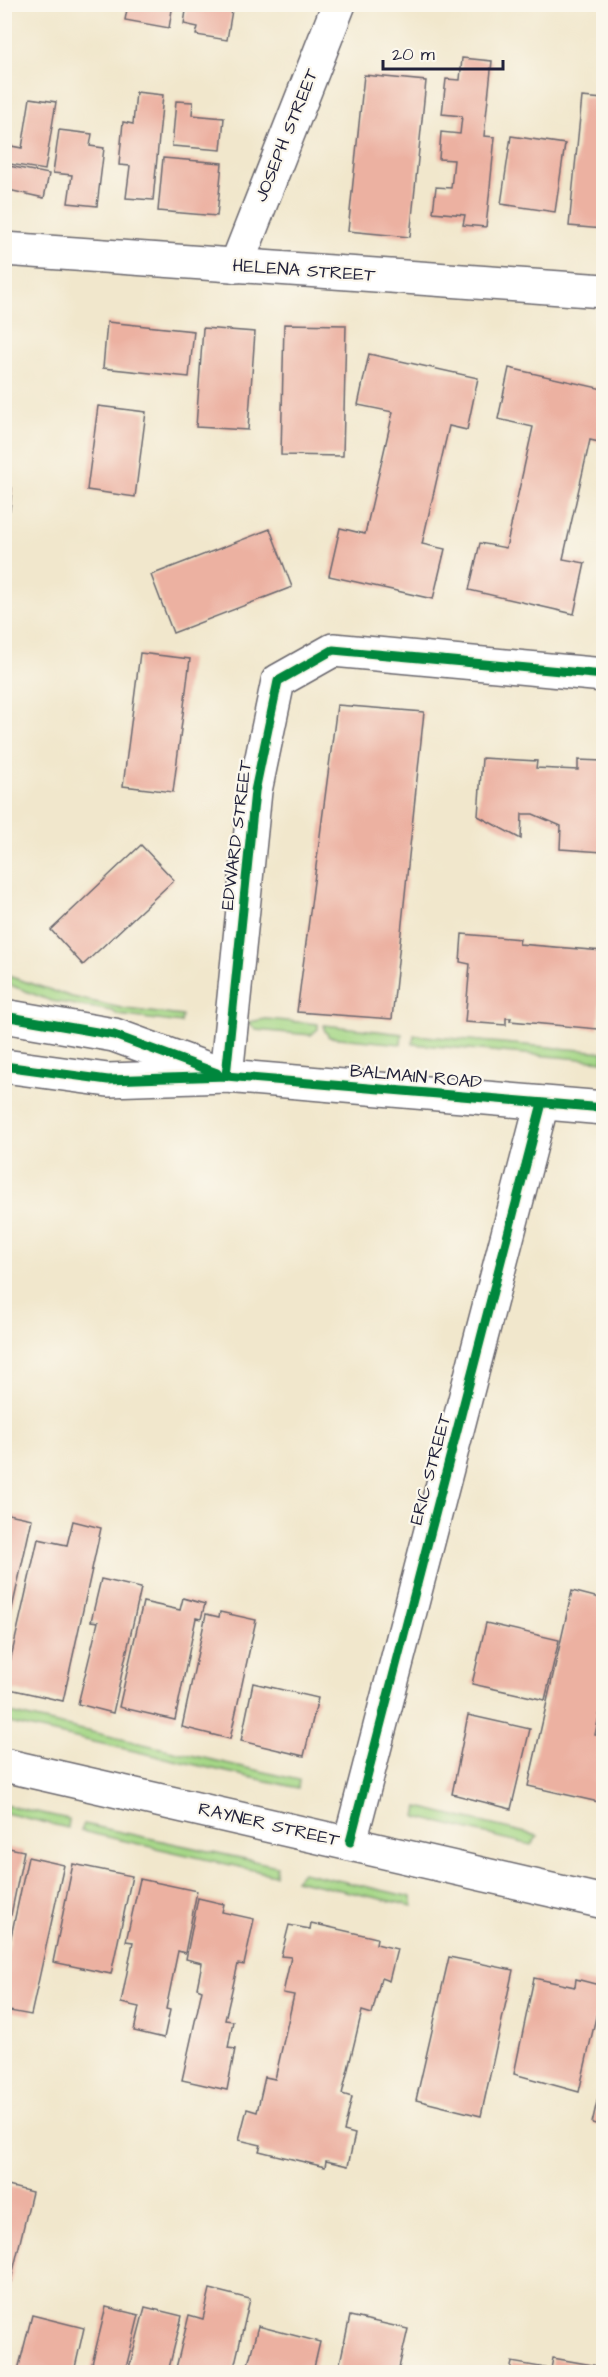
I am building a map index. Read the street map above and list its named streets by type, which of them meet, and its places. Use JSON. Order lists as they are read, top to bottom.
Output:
{
  "streets": {
    "street": [
      "JOSEPH STREET",
      "HELENA STREET",
      "EDWARD STREET",
      "BALMAIN ROAD",
      "ERIC STREET",
      "RAYNER STREET"
    ]
  },
  "crossings": [
    ["JOSEPH STREET", "HELENA STREET"],
    ["EDWARD STREET", "BALMAIN ROAD"],
    ["BALMAIN ROAD", "ERIC STREET"],
    ["ERIC STREET", "RAYNER STREET"]
  ],
  "scale_bar": "20 m"
}
